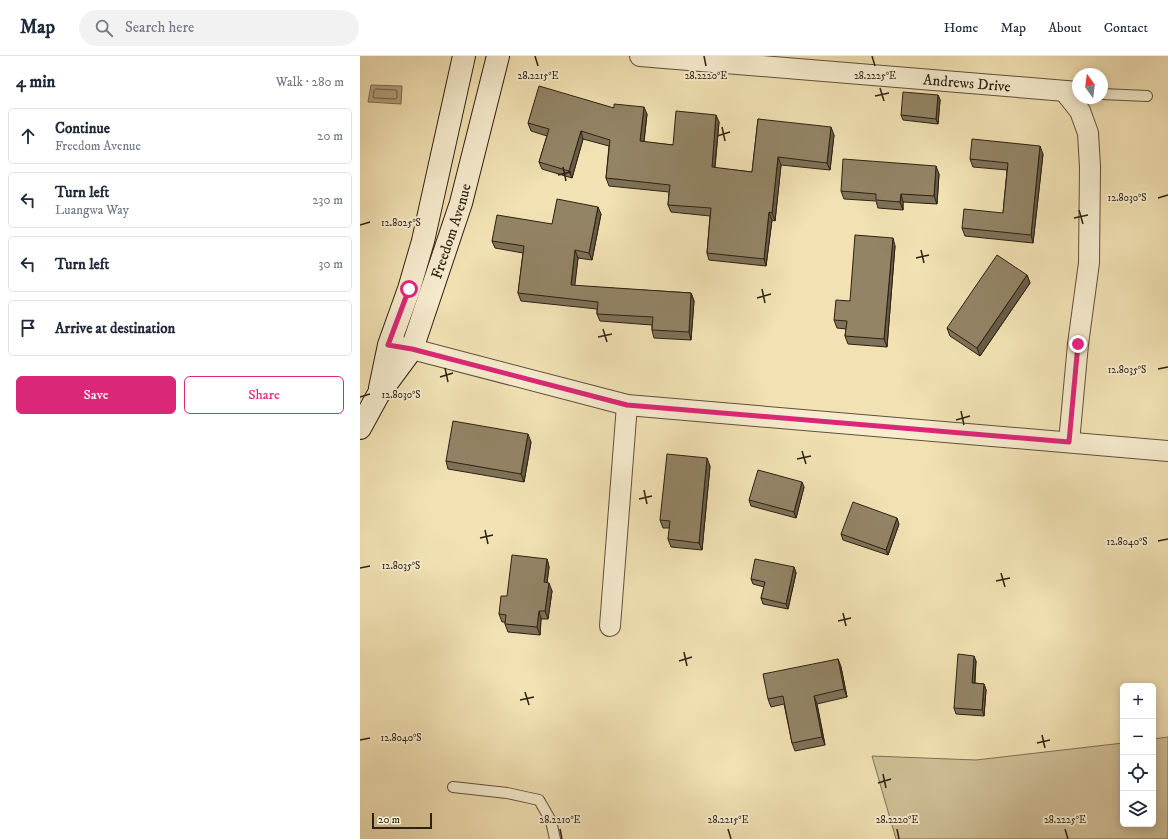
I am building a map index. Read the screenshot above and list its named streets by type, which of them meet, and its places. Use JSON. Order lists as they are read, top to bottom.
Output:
{
  "streets": {
    "main road": ["Freedom Avenue"],
    "street": ["Andrews Drive"]
  },
  "scale_bar": "20 m",
  "north": "top",
  "page": {
    "header": "Map",
    "search": "Search here",
    "nav": [
      "Home",
      "Map",
      "About",
      "Contact"
    ],
    "heading": ["4 min", "Walk · 280 m"],
    "list": [
      ["Continue", "Freedom Avenue", "20 m"],
      ["Turn left", "Luangwa Way", "230 m"],
      ["Turn left", "30 m"],
      "Arrive at destination"
    ],
    "buttons": ["Save", "Share"],
    "map_buttons": ["+", "−"],
    "scale": "20 m"
  },
  "coordinates": [
    "28.2215°E",
    "28.2220°E",
    "28.2225°E",
    "12.8030°S",
    "12.8025°S",
    "12.8035°S",
    "12.8040°S",
    "28.2210°E"
  ]
}
